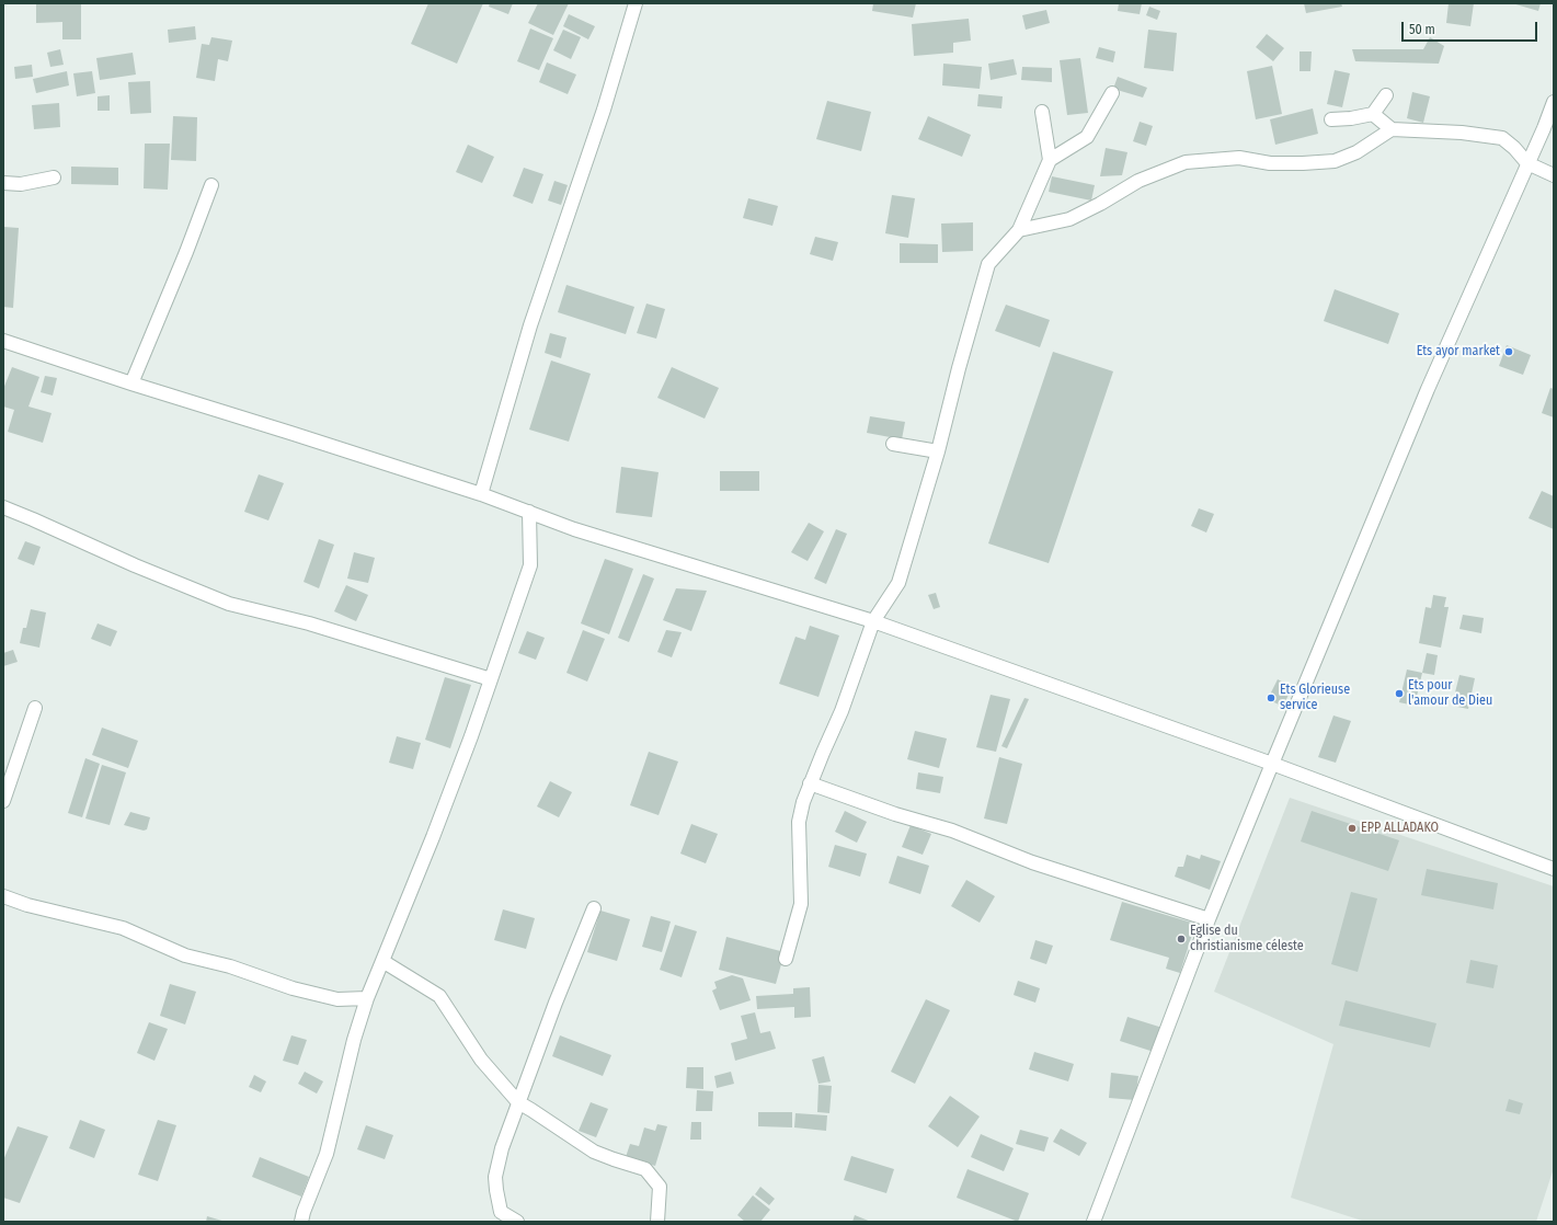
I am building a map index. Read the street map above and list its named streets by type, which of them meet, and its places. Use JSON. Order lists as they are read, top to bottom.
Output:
{
  "places": [
    "Ets ayor market",
    "Ets pour l'amour de Dieu",
    "Ets Glorieuse service",
    "EPP ALLADAKO",
    "Eglise du christianisme céleste"
  ],
  "scale_bar": "50 m"
}
